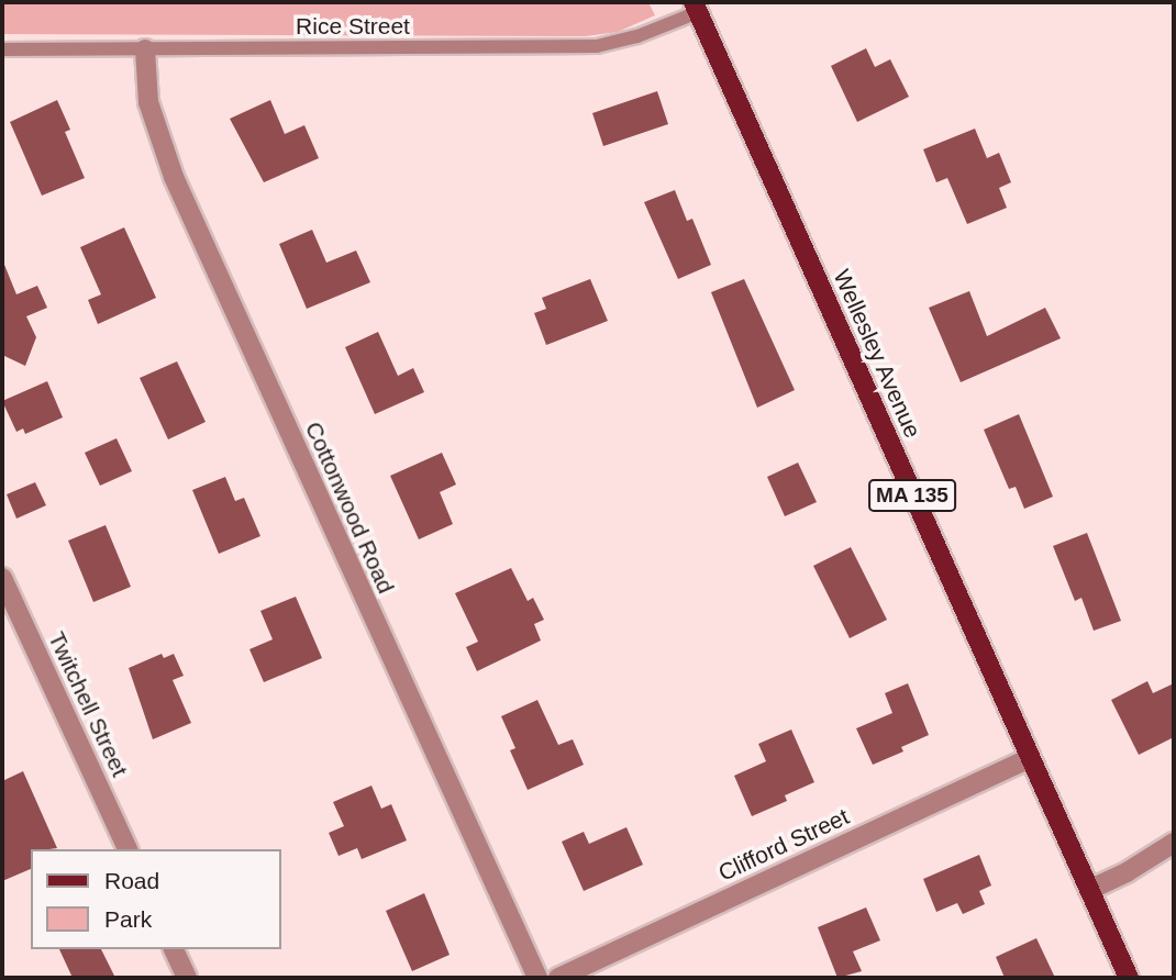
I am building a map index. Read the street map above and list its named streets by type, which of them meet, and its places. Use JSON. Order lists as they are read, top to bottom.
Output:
{
  "streets": {
    "main road": ["Wellesley Avenue", "MA 135"],
    "street": ["Cottonwood Road", "Twitchell Street", "Clifford Street"],
    "lane": ["Rice Street"]
  },
  "crossings": [
    ["Rice Street", "Wellesley Avenue"],
    ["Rice Street", "Cottonwood Road"],
    ["Wellesley Avenue", "Clifford Street"]
  ],
  "legend": ["Road", "Park"]
}
